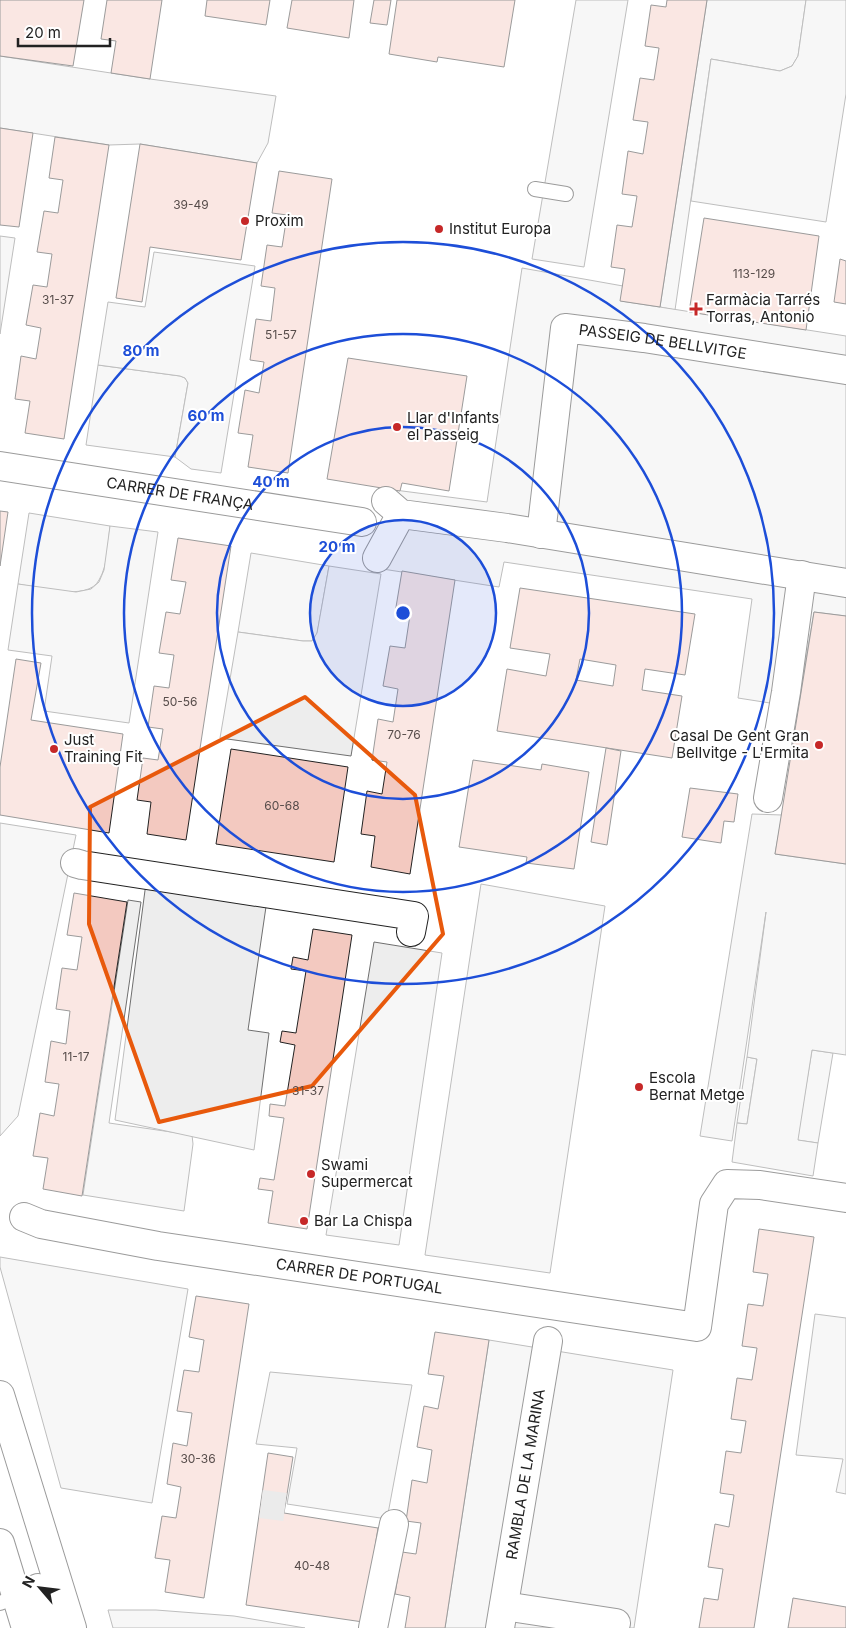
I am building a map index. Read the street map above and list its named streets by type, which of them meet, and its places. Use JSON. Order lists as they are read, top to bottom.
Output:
{
  "streets": {
    "street": [
      "PASSEIG DE BELLVITGE",
      "CARRER DE FRANÇA",
      "CARRER DE PORTUGAL",
      "RAMBLA DE LA MARINA"
    ]
  },
  "places": {
    "other": [
      "Proxim",
      "Institut Europa",
      "Llar d'Infants el Passeig",
      "Casal De Gent Gran Bellvitge - L'Ermita",
      "Just Training Fit",
      "Escola Bernat Metge",
      "Swami Supermercat",
      "Bar La Chispa"
    ],
    "health": ["Farmàcia Tarrés Torras, Antonio"]
  },
  "house_numbers": [
    "39-49",
    "113-129",
    "31-37",
    "51-57",
    "50-56",
    "70-76",
    "60-68",
    "11-17",
    "31-37",
    "30-36",
    "40-48"
  ],
  "scale_bar": "20 m",
  "north": "top left",
  "rings": [
    "80 m",
    "60 m",
    "40 m",
    "20 m"
  ]
}
